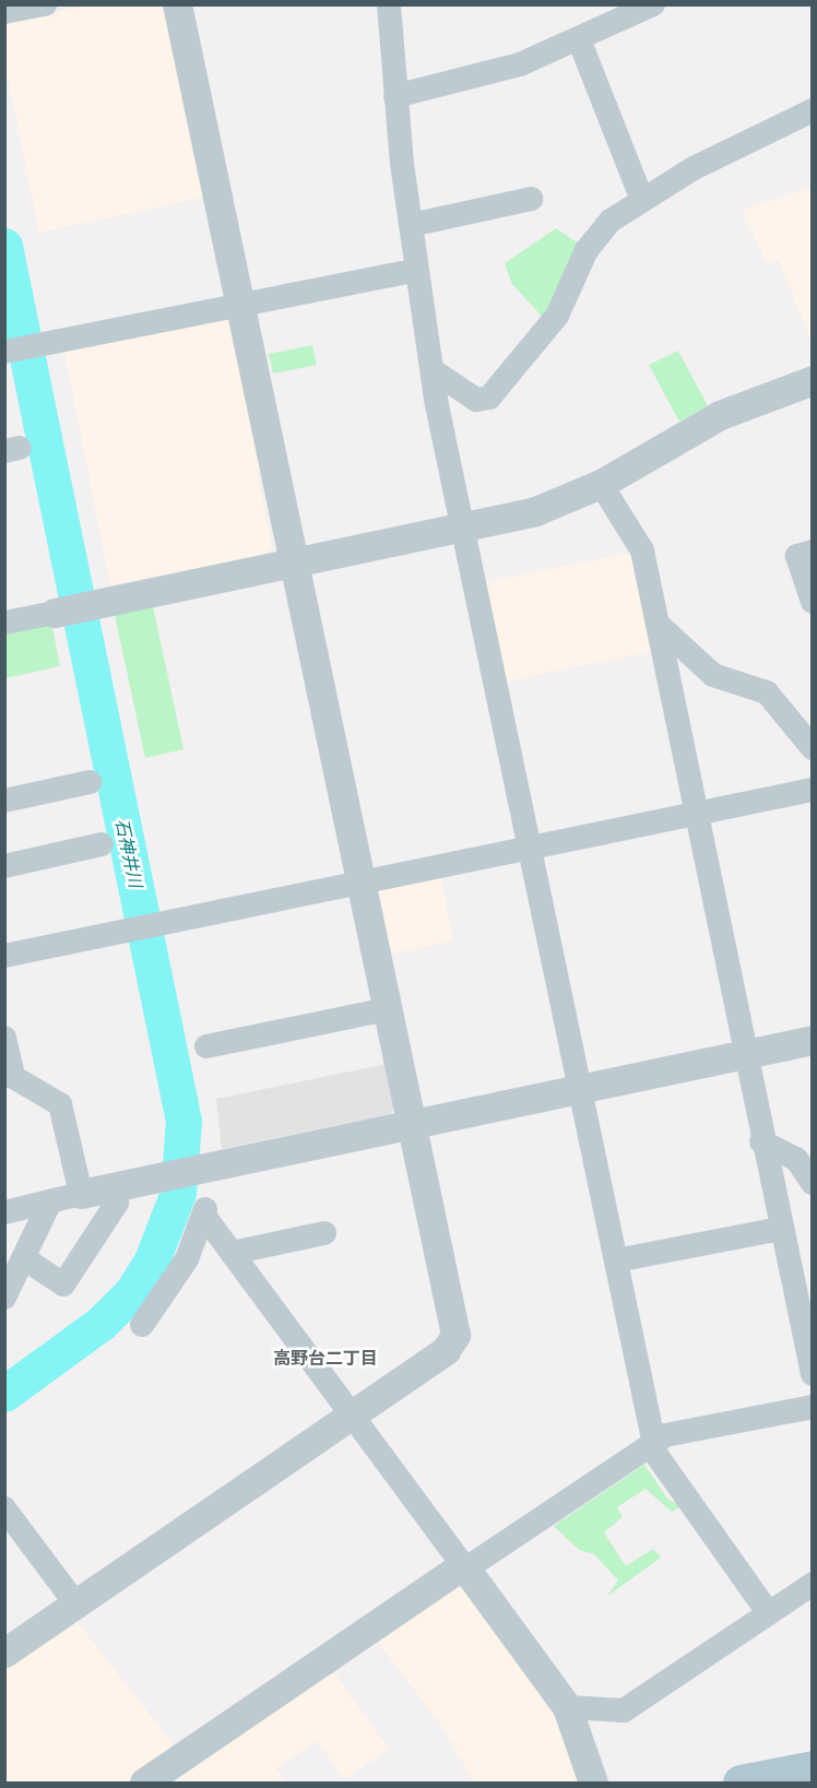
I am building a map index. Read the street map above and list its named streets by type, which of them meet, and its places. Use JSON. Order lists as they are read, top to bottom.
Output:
{
  "districts": ["高野台二丁目"],
  "water": ["石神井川"]
}
